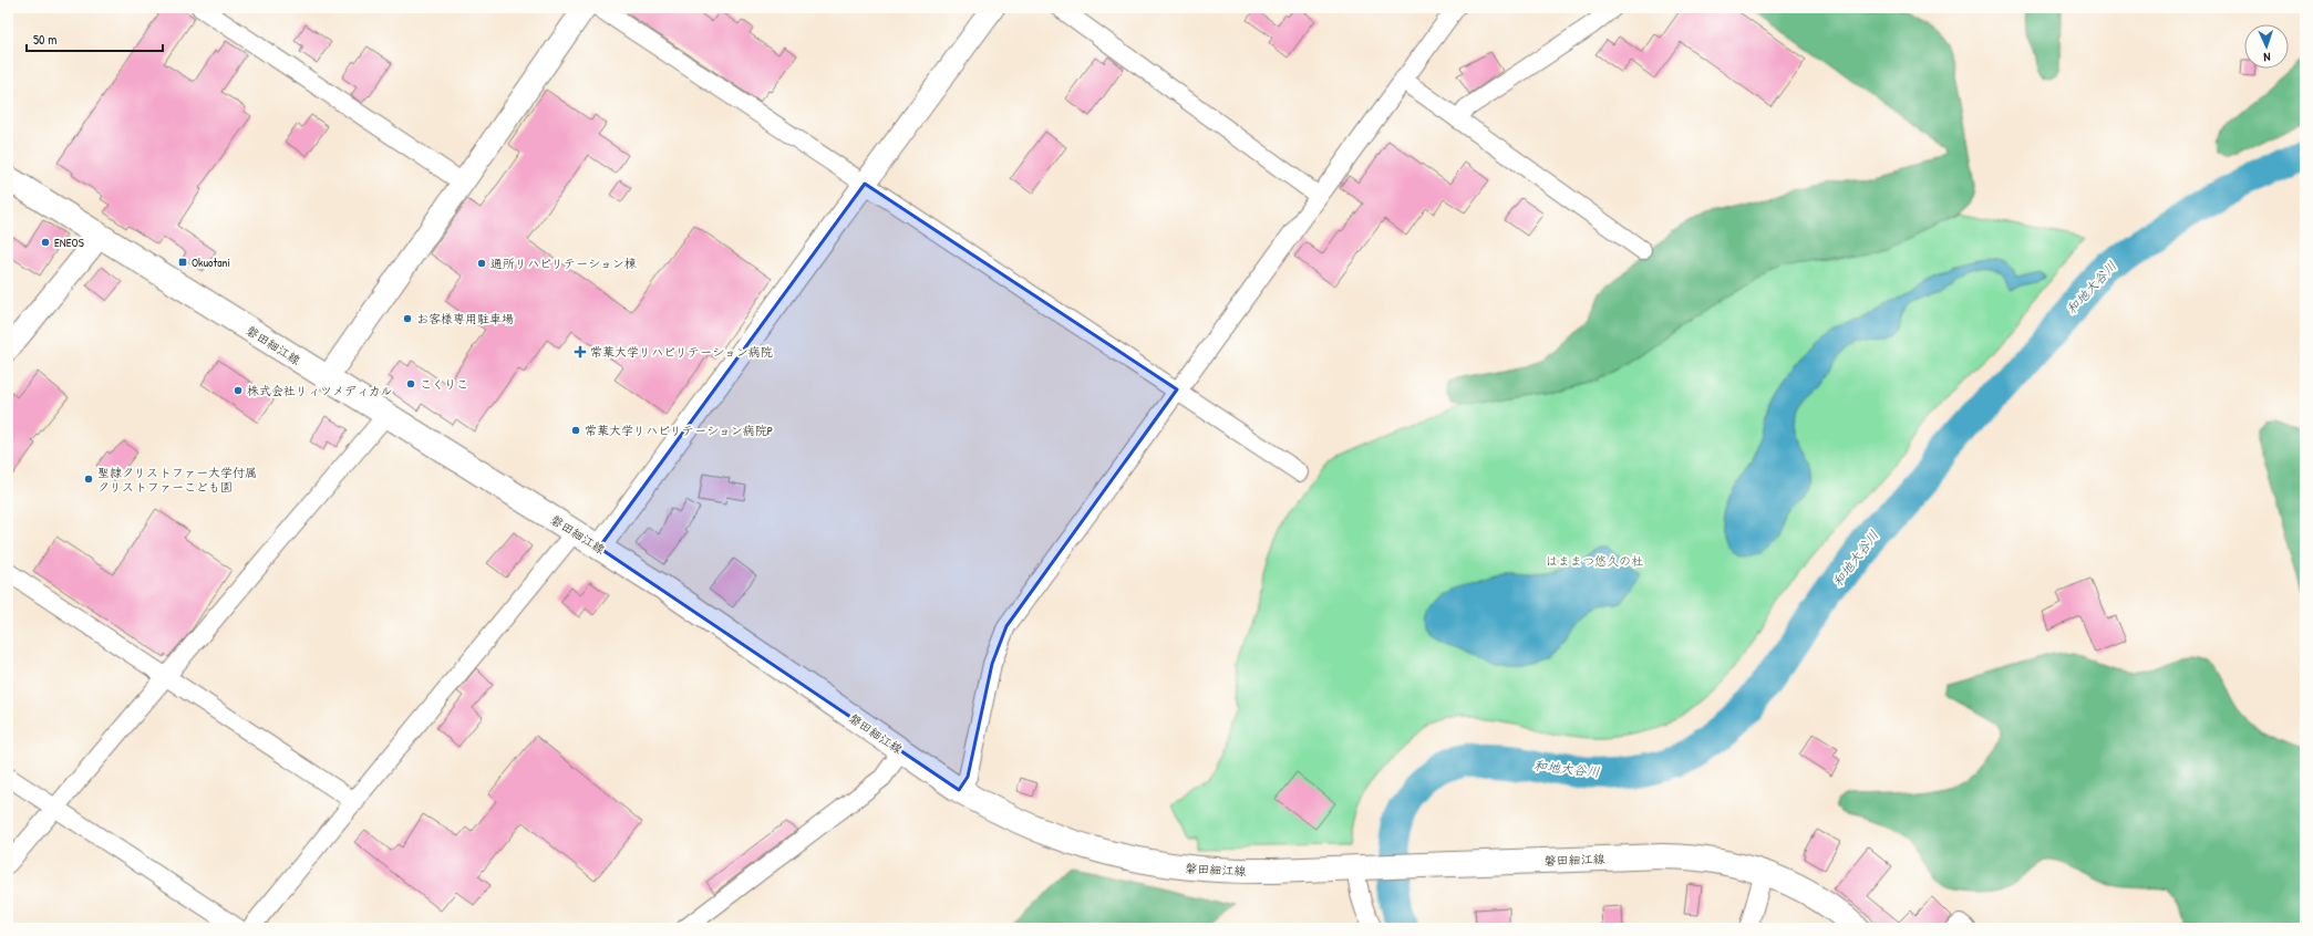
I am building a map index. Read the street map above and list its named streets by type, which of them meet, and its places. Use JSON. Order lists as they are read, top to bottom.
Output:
{
  "streets": {
    "main road": ["磐田細江線"]
  },
  "water": ["和地大谷川"],
  "parks": ["はままつ悠久の杜"],
  "places": {
    "other": [
      "ENEOS",
      "通所リハビリテーション棟",
      "お客様専用駐車場",
      "こくりこ",
      "株式会社リィツメディカル",
      "常葉大学リハビリテーション病院P",
      "聖隷クリストファー大学付属 クリストファーこども園"
    ],
    "transit": ["Okuotani"],
    "health": ["常葉大学リハビリテーション病院"]
  },
  "scale_bar": "50 m",
  "north": "bottom"
}
